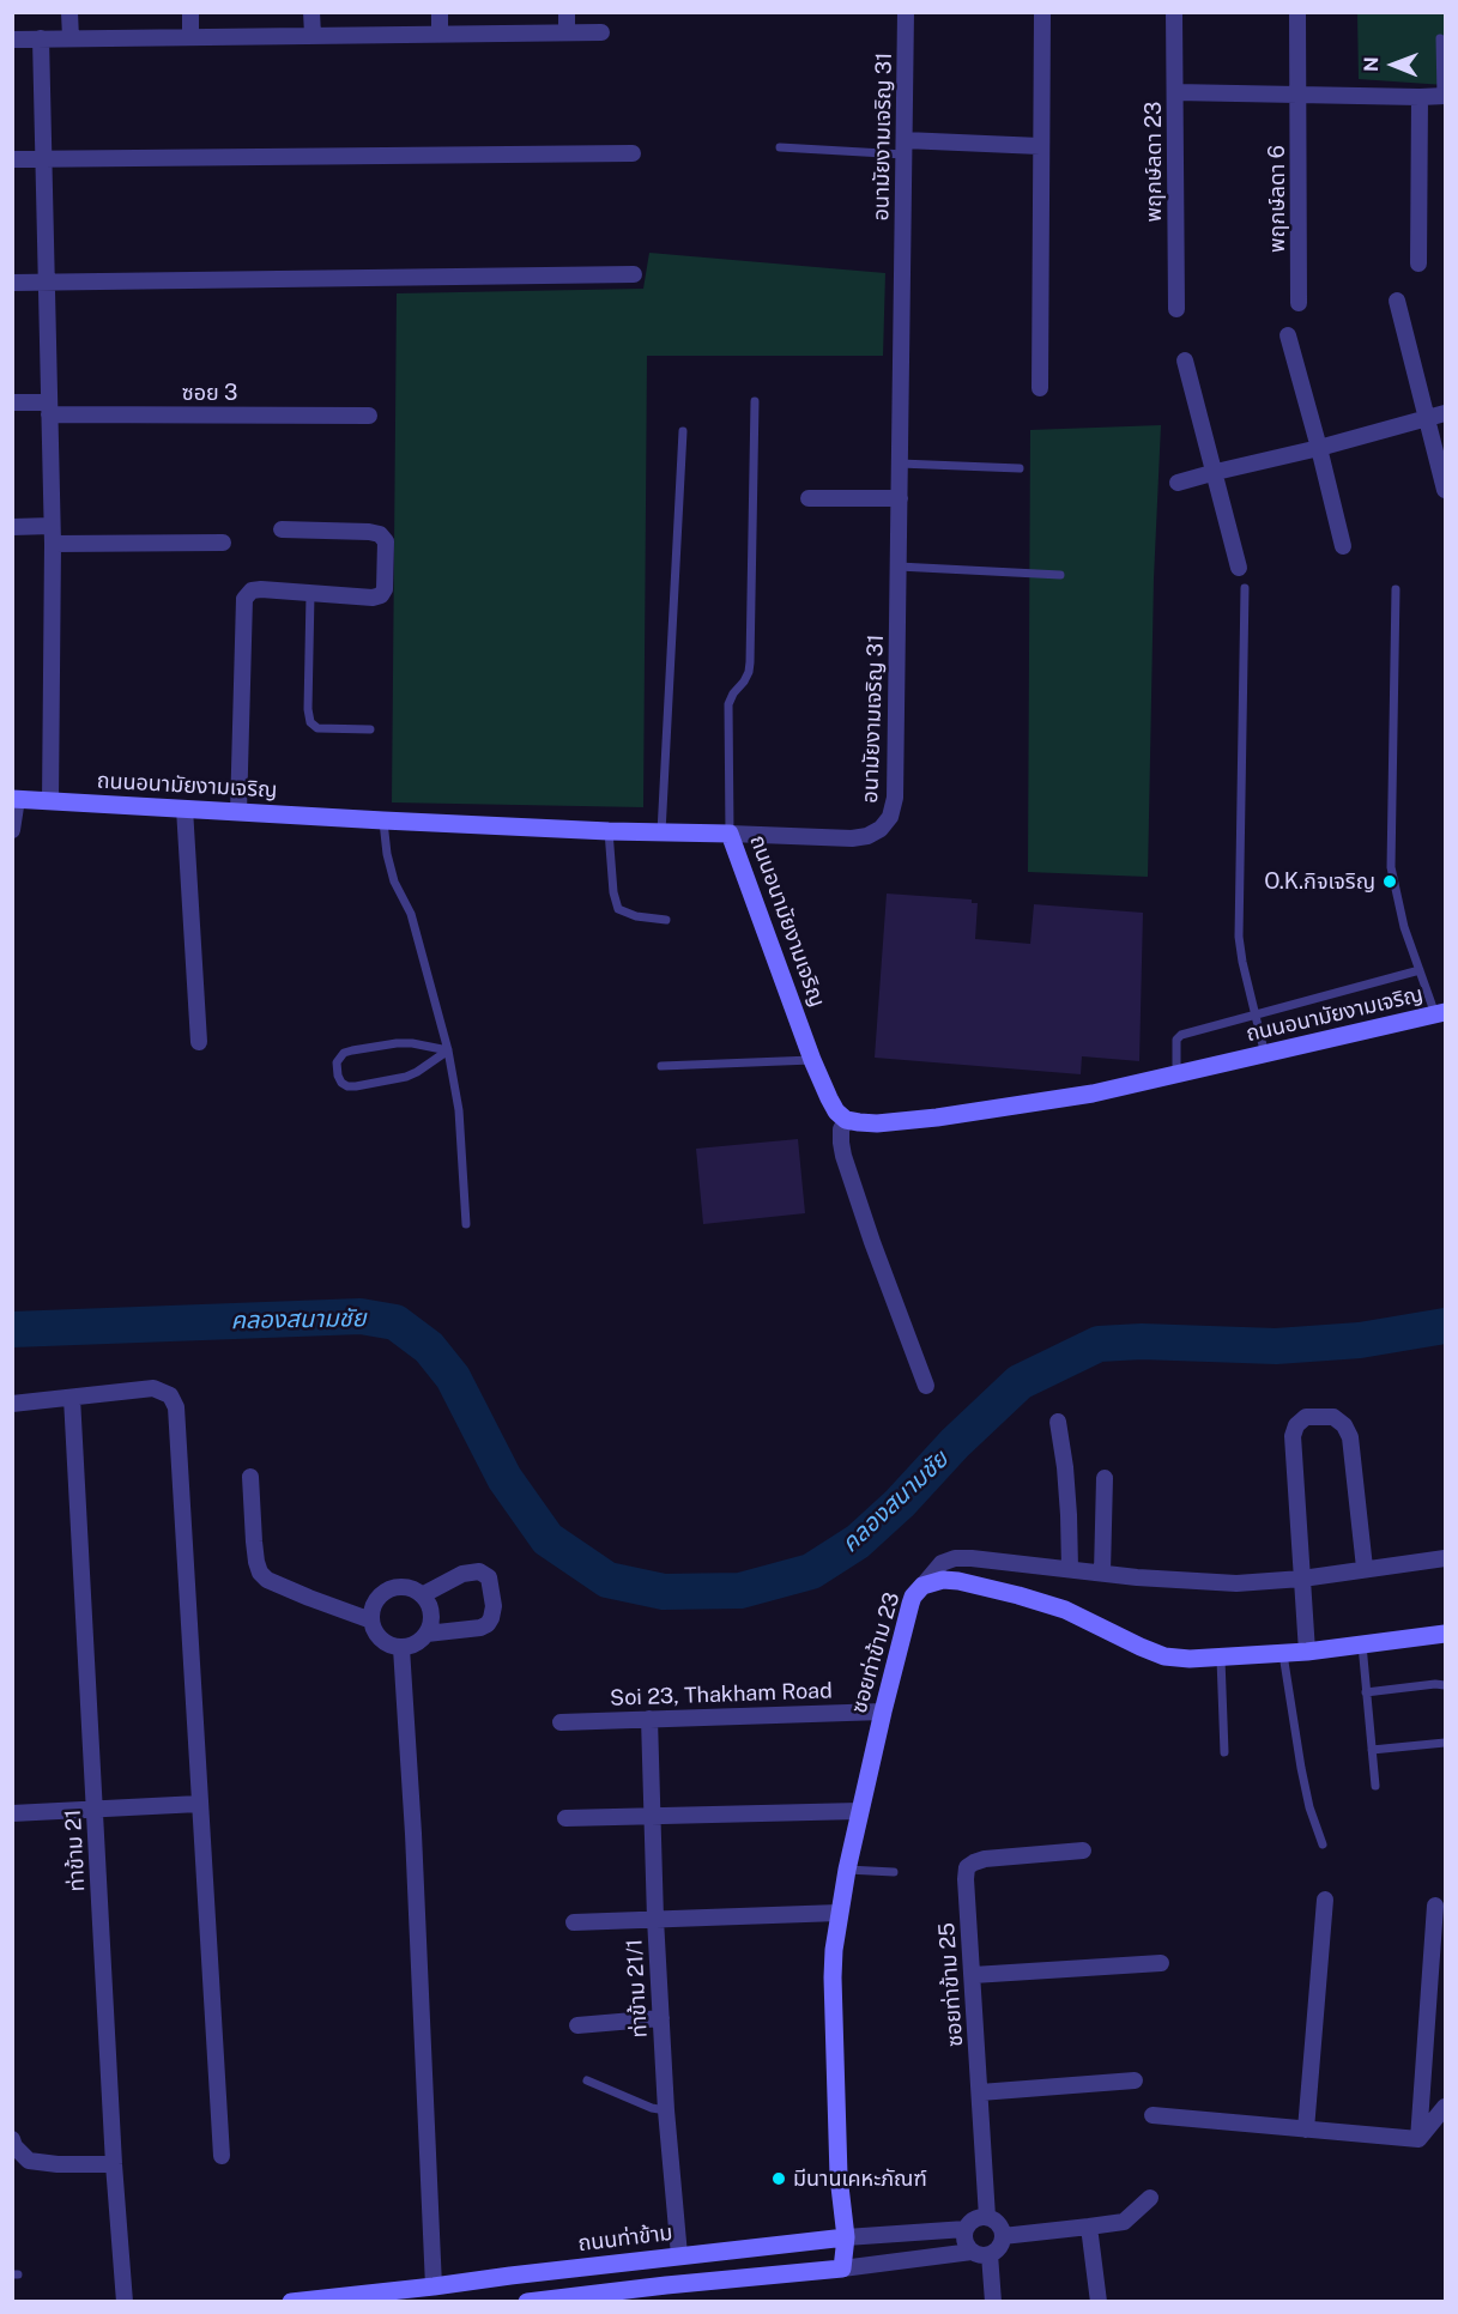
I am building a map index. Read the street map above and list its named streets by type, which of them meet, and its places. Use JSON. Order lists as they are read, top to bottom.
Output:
{
  "streets": {
    "street": [
      "อนามัยงามเจริญ 31",
      "พฤกษ์ลดา 23",
      "พฤกษ์ลดา 6",
      "ซอย 3",
      "ถนนอนามัยงามเจริญ",
      "ซอยท่าข้าม 23",
      "Soi 23, Thakham Road",
      "ท่าข้าม 21",
      "ซอยท่าข้าม 25",
      "ท่าข้าม 21/1",
      "ถนนท่าข้าม"
    ]
  },
  "crossings": [
    ["อนามัยงามเจริญ 31", "ถนนอนามัยงามเจริญ"],
    ["ซอยท่าข้าม 23", "Soi 23, Thakham Road"],
    ["ซอยท่าข้าม 23", "ถนนท่าข้าม"],
    ["Soi 23, Thakham Road", "ท่าข้าม 21/1"],
    ["ซอยท่าข้าม 25", "ถนนท่าข้าม"],
    ["ท่าข้าม 21/1", "ถนนท่าข้าม"]
  ],
  "water": ["คลองสนามชัย"],
  "places": ["O.K.กิจเจริญ", "มีนานเคหะภัณฑ์"],
  "north": "left"
}
